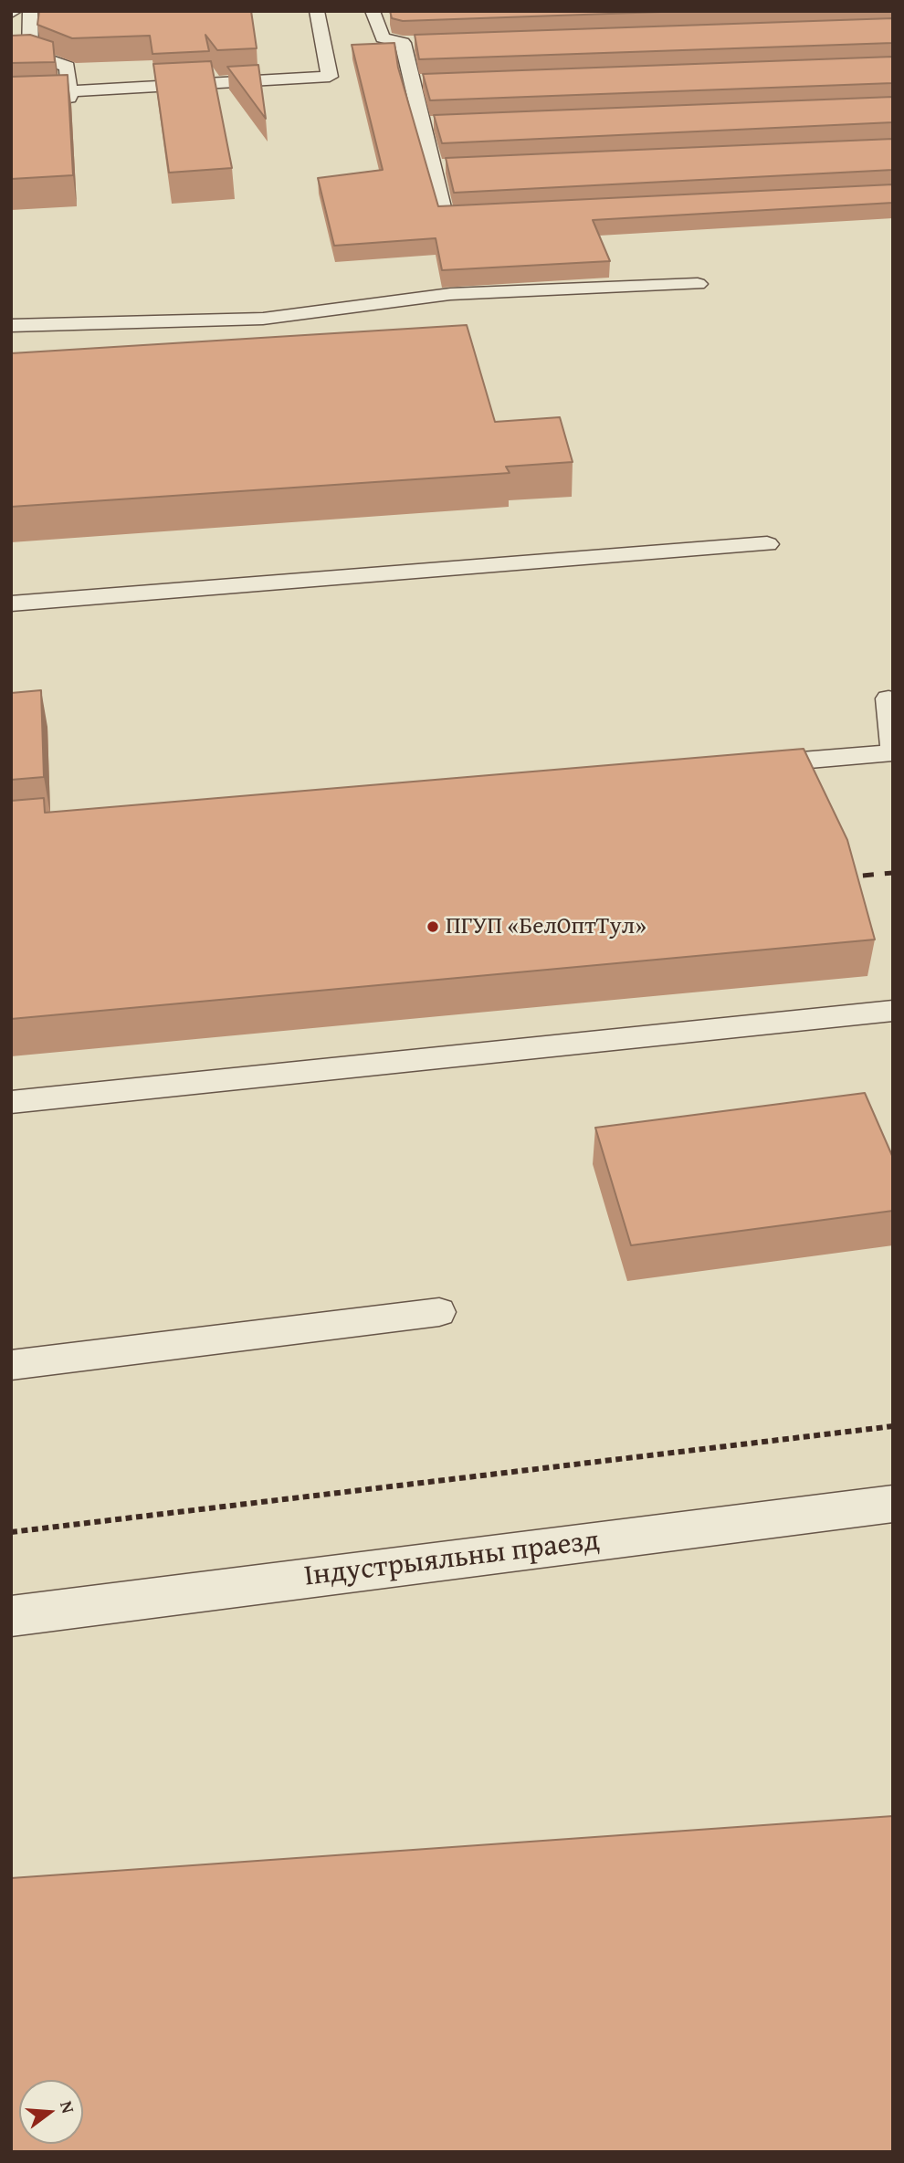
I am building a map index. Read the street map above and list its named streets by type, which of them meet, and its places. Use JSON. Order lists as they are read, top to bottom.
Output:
{
  "streets": {
    "street": ["Індустрыяльны праезд"]
  },
  "places": ["ПГУП «БелОптТул»"],
  "north": "right"
}
